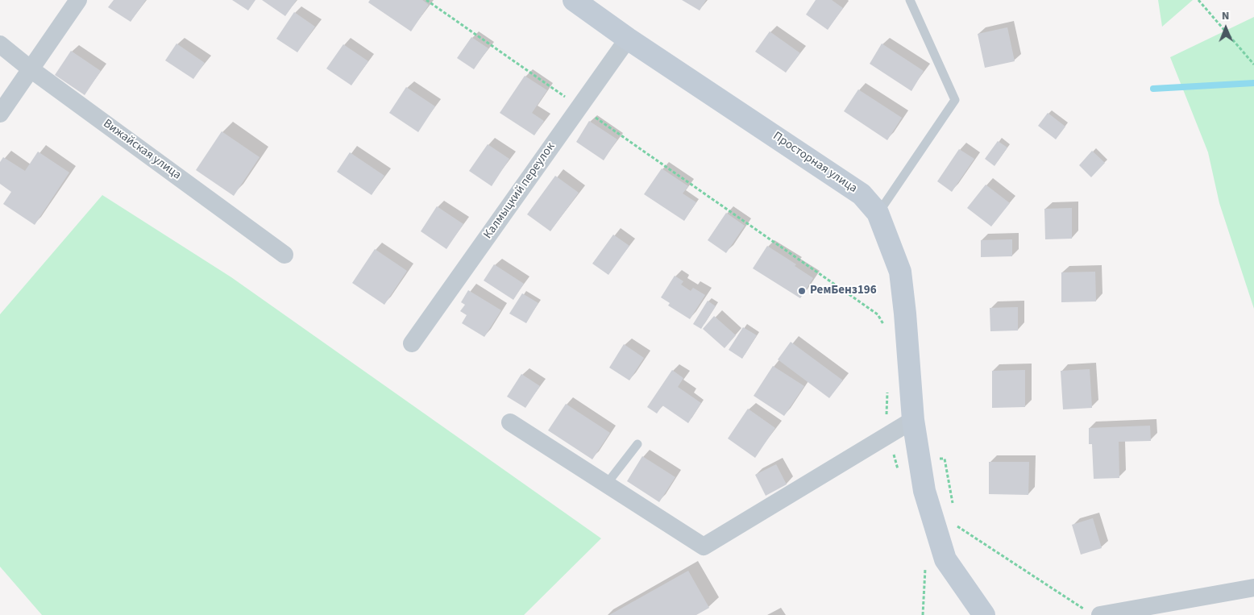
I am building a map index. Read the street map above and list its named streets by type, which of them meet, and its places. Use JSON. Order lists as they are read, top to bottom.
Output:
{
  "streets": {
    "street": ["Вижайская улица", "Просторная улица", "Калмыцкий переулок"]
  },
  "crossings": [
    ["Просторная улица", "Калмыцкий переулок"]
  ],
  "places": ["РемБенз196"],
  "north": "top"
}
